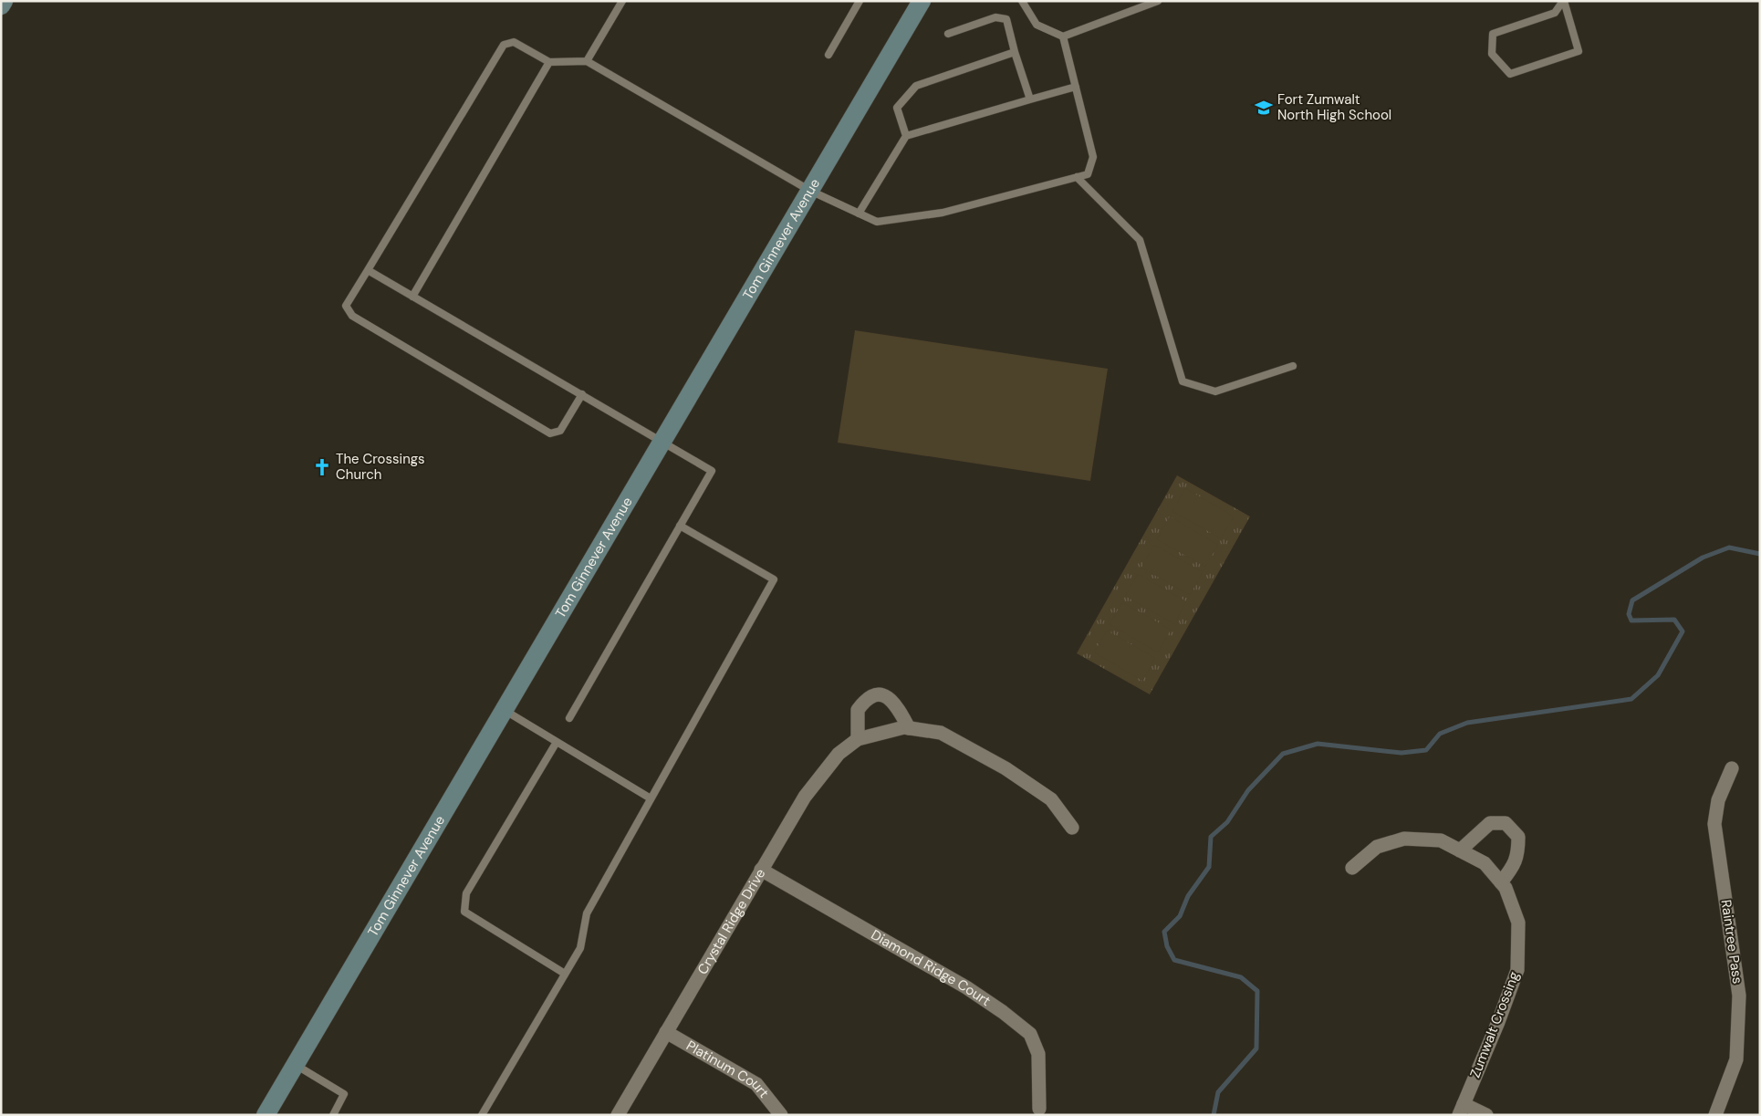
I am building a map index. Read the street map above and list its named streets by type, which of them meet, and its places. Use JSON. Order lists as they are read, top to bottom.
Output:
{
  "streets": {
    "main road": ["Tom Ginnever Avenue"],
    "street": [
      "Crystal Ridge Drive",
      "Raintree Pass",
      "Diamond Ridge Court",
      "Zumwalt Crossing",
      "Platinum Court"
    ]
  },
  "crossings": [
    ["Crystal Ridge Drive", "Diamond Ridge Court"],
    ["Crystal Ridge Drive", "Platinum Court"]
  ],
  "places": {
    "school or university": ["Fort Zumwalt North High School"],
    "church": ["The Crossings Church"]
  }
}
